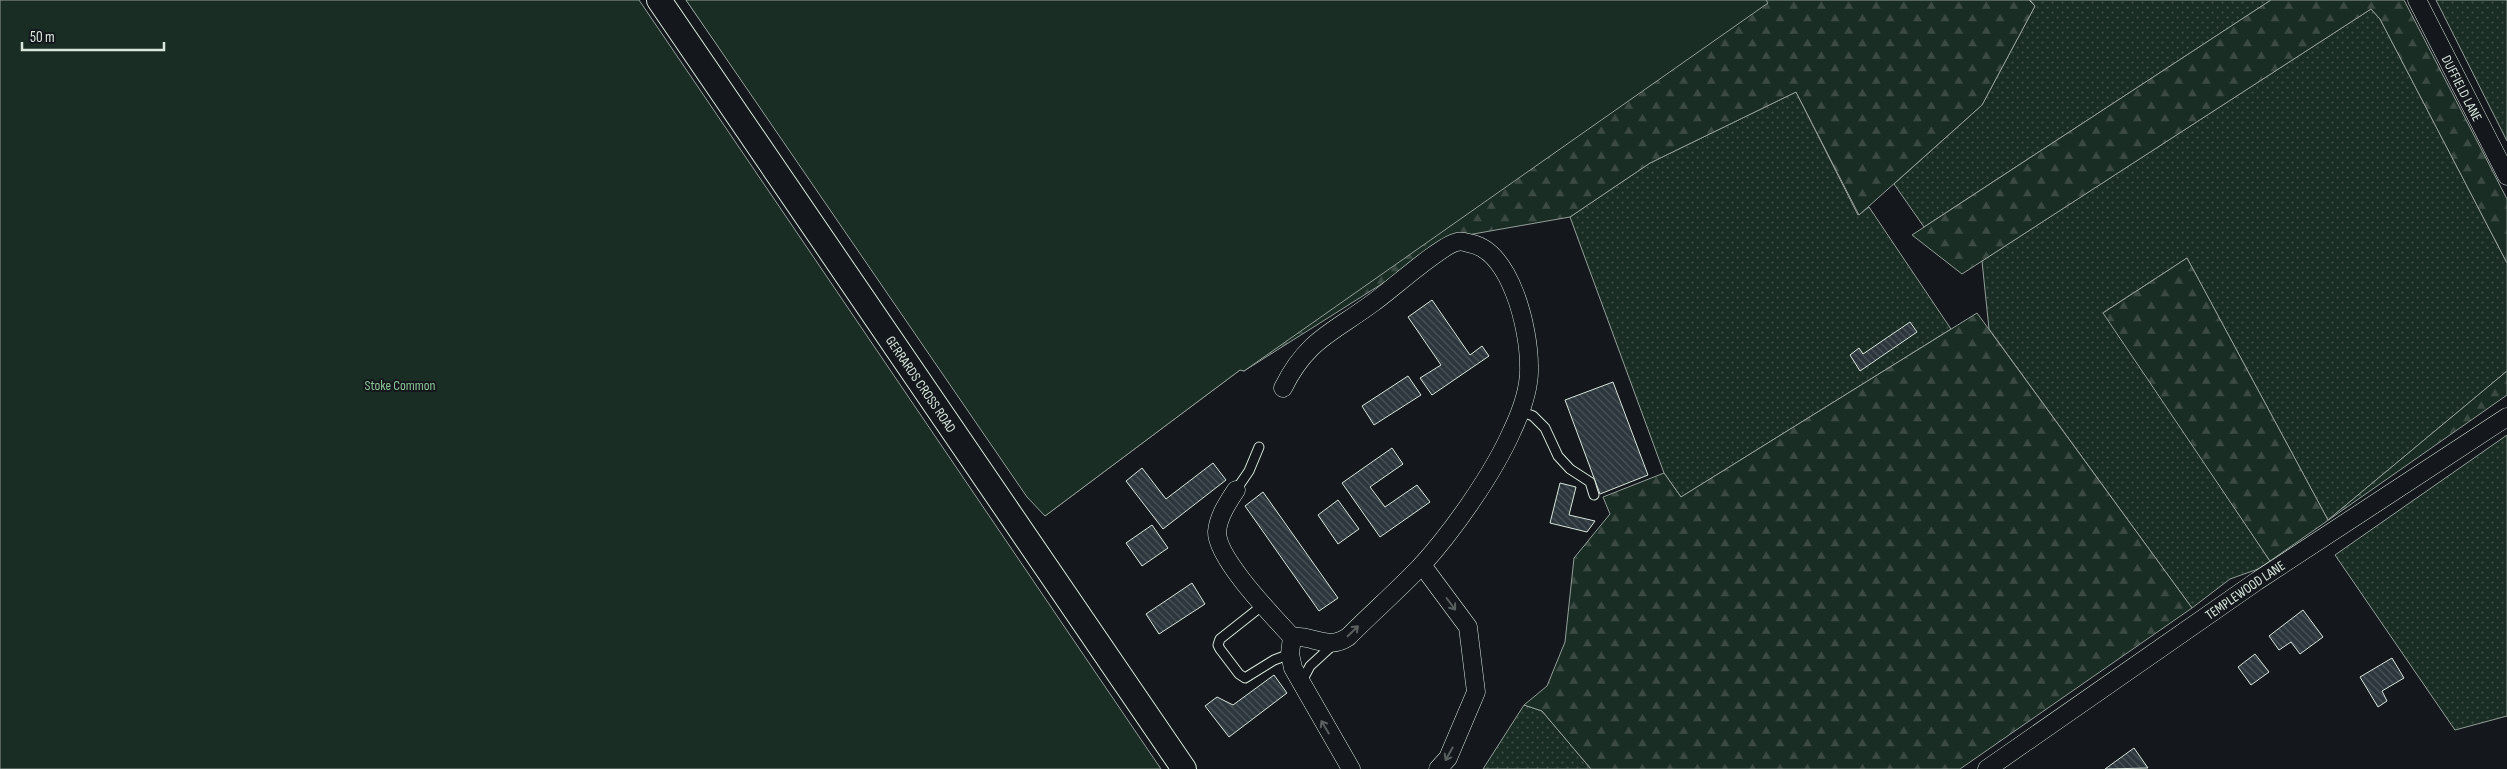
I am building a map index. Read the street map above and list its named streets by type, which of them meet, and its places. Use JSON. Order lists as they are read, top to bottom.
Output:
{
  "streets": {
    "main road": ["GERRARDS CROSS ROAD"],
    "street": ["DUFFIELD LANE", "TEMPLEWOOD LANE"]
  },
  "parks": ["Stoke Common"],
  "scale_bar": "50 m"
}
